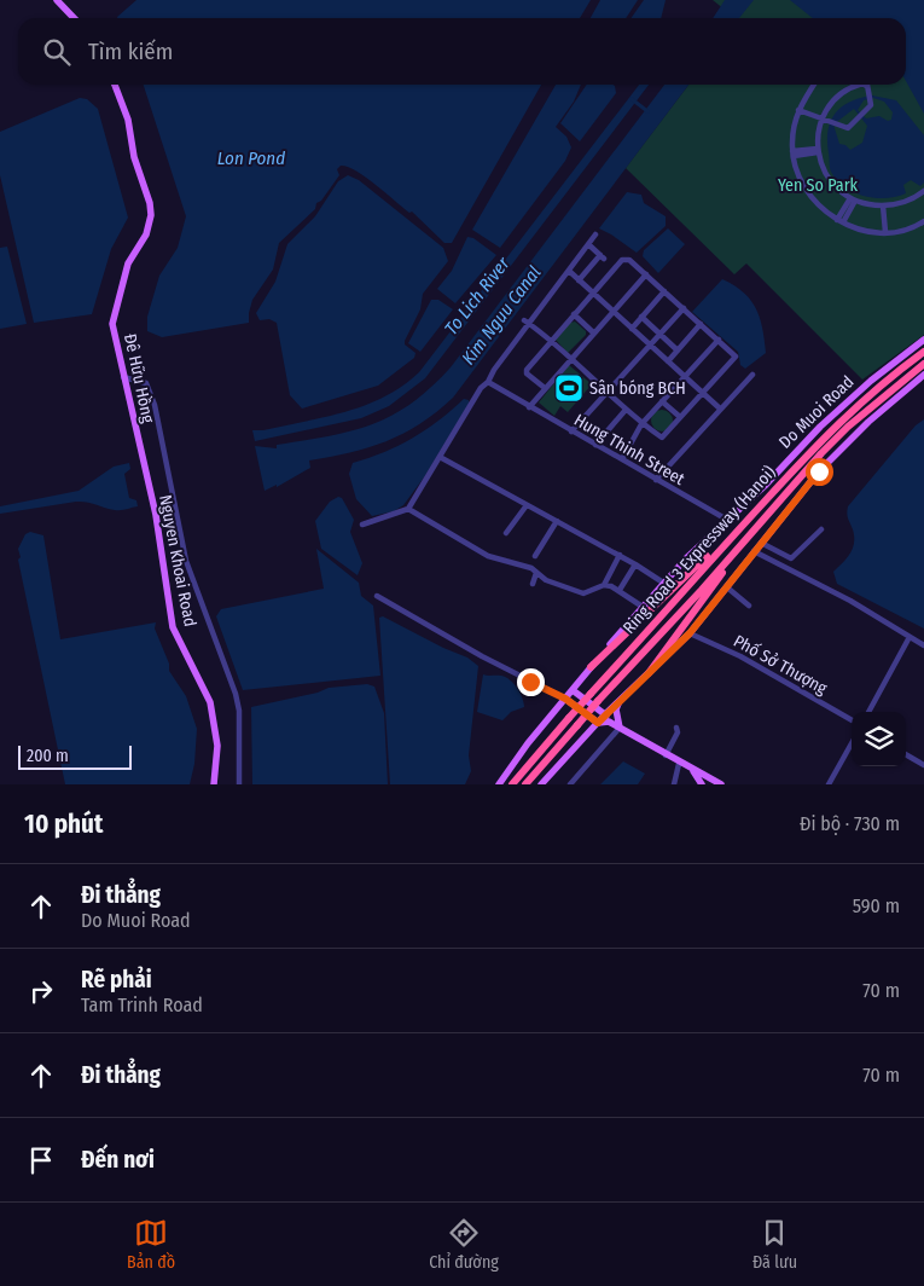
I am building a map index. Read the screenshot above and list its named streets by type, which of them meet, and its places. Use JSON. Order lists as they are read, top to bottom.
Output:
{
  "streets": {
    "highway": ["Ring Road 3 Expressway (Hanoi)"],
    "main road": ["Đê Hữu Hồng", "Do Muoi Road", "Nguyen Khoai Road"],
    "street": ["Hung Thinh Street", "Phố Sở Thượng"]
  },
  "crossings": [
    ["Đê Hữu Hồng", "Nguyen Khoai Road"],
    ["Do Muoi Road", "Hung Thinh Street"]
  ],
  "water": ["Lon Pond", "To Lich River", "Kim Nguu Canal"],
  "parks": ["Yen So Park"],
  "places": {
    "sports": ["Sân bóng BCH"]
  },
  "scale_bar": "200 m",
  "page": {
    "search": "Tìm kiếm",
    "scale": "200 m",
    "heading": ["10 phút", "Đi bộ · 730 m"],
    "list": [
      ["Đi thẳng", "Do Muoi Road", "590 m"],
      ["Rẽ phải", "Tam Trinh Road", "70 m"],
      ["Đi thẳng", "70 m"],
      "Đến nơi"
    ],
    "nav": ["Bản đồ", "Chỉ đường", "Đã lưu"]
  }
}
